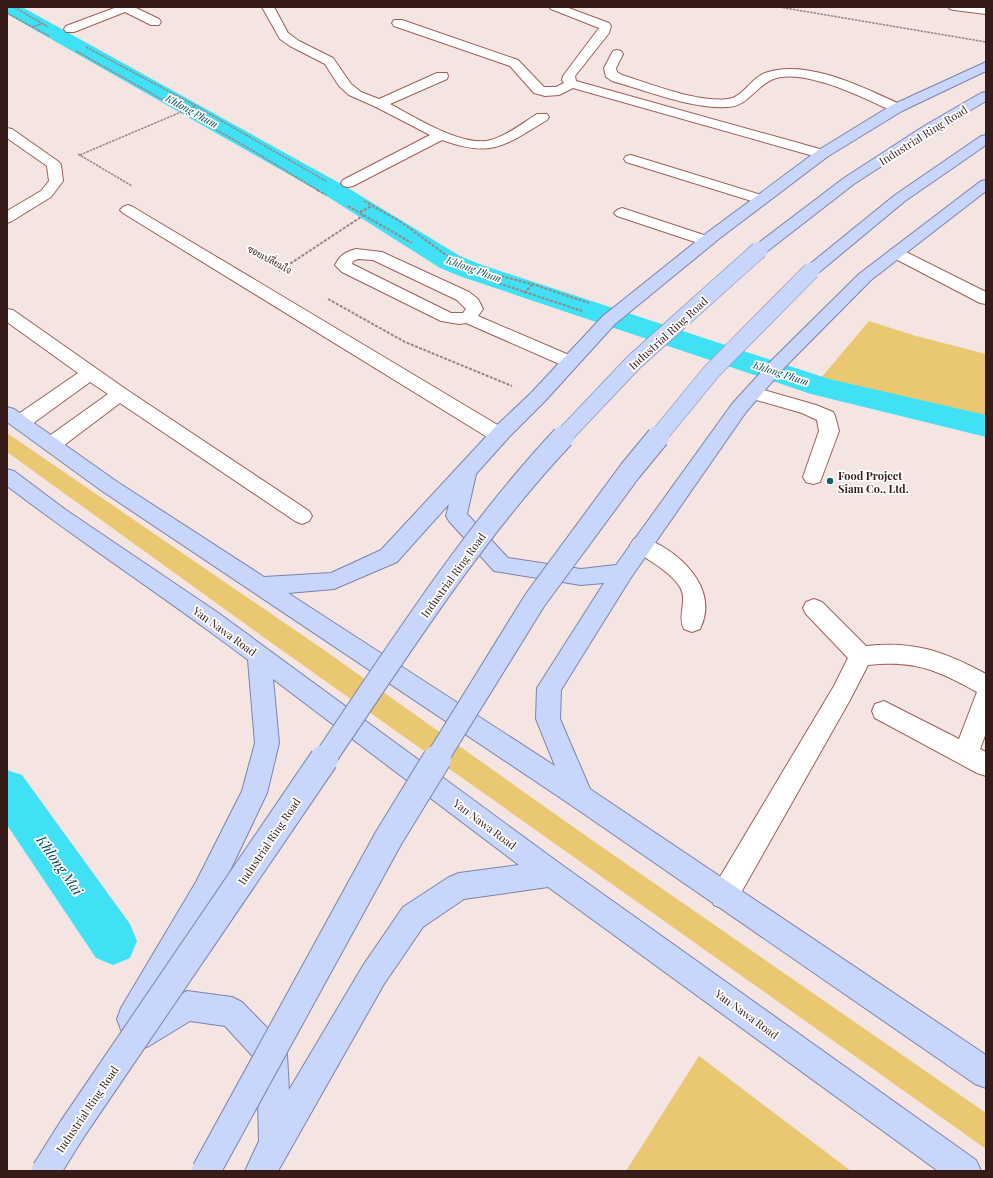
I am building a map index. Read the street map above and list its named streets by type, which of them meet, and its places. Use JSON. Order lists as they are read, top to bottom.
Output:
{
  "streets": {
    "main road": ["Industrial Ring Road", "Yan Nawa Road"],
    "path": ["ซอยเปลี่ยมใจ"]
  },
  "crossings": [
    ["Industrial Ring Road", "Yan Nawa Road"]
  ],
  "water": ["Khlong Phum", "Khlong Mai"],
  "places": ["Food Project Siam Co., Ltd."]
}
